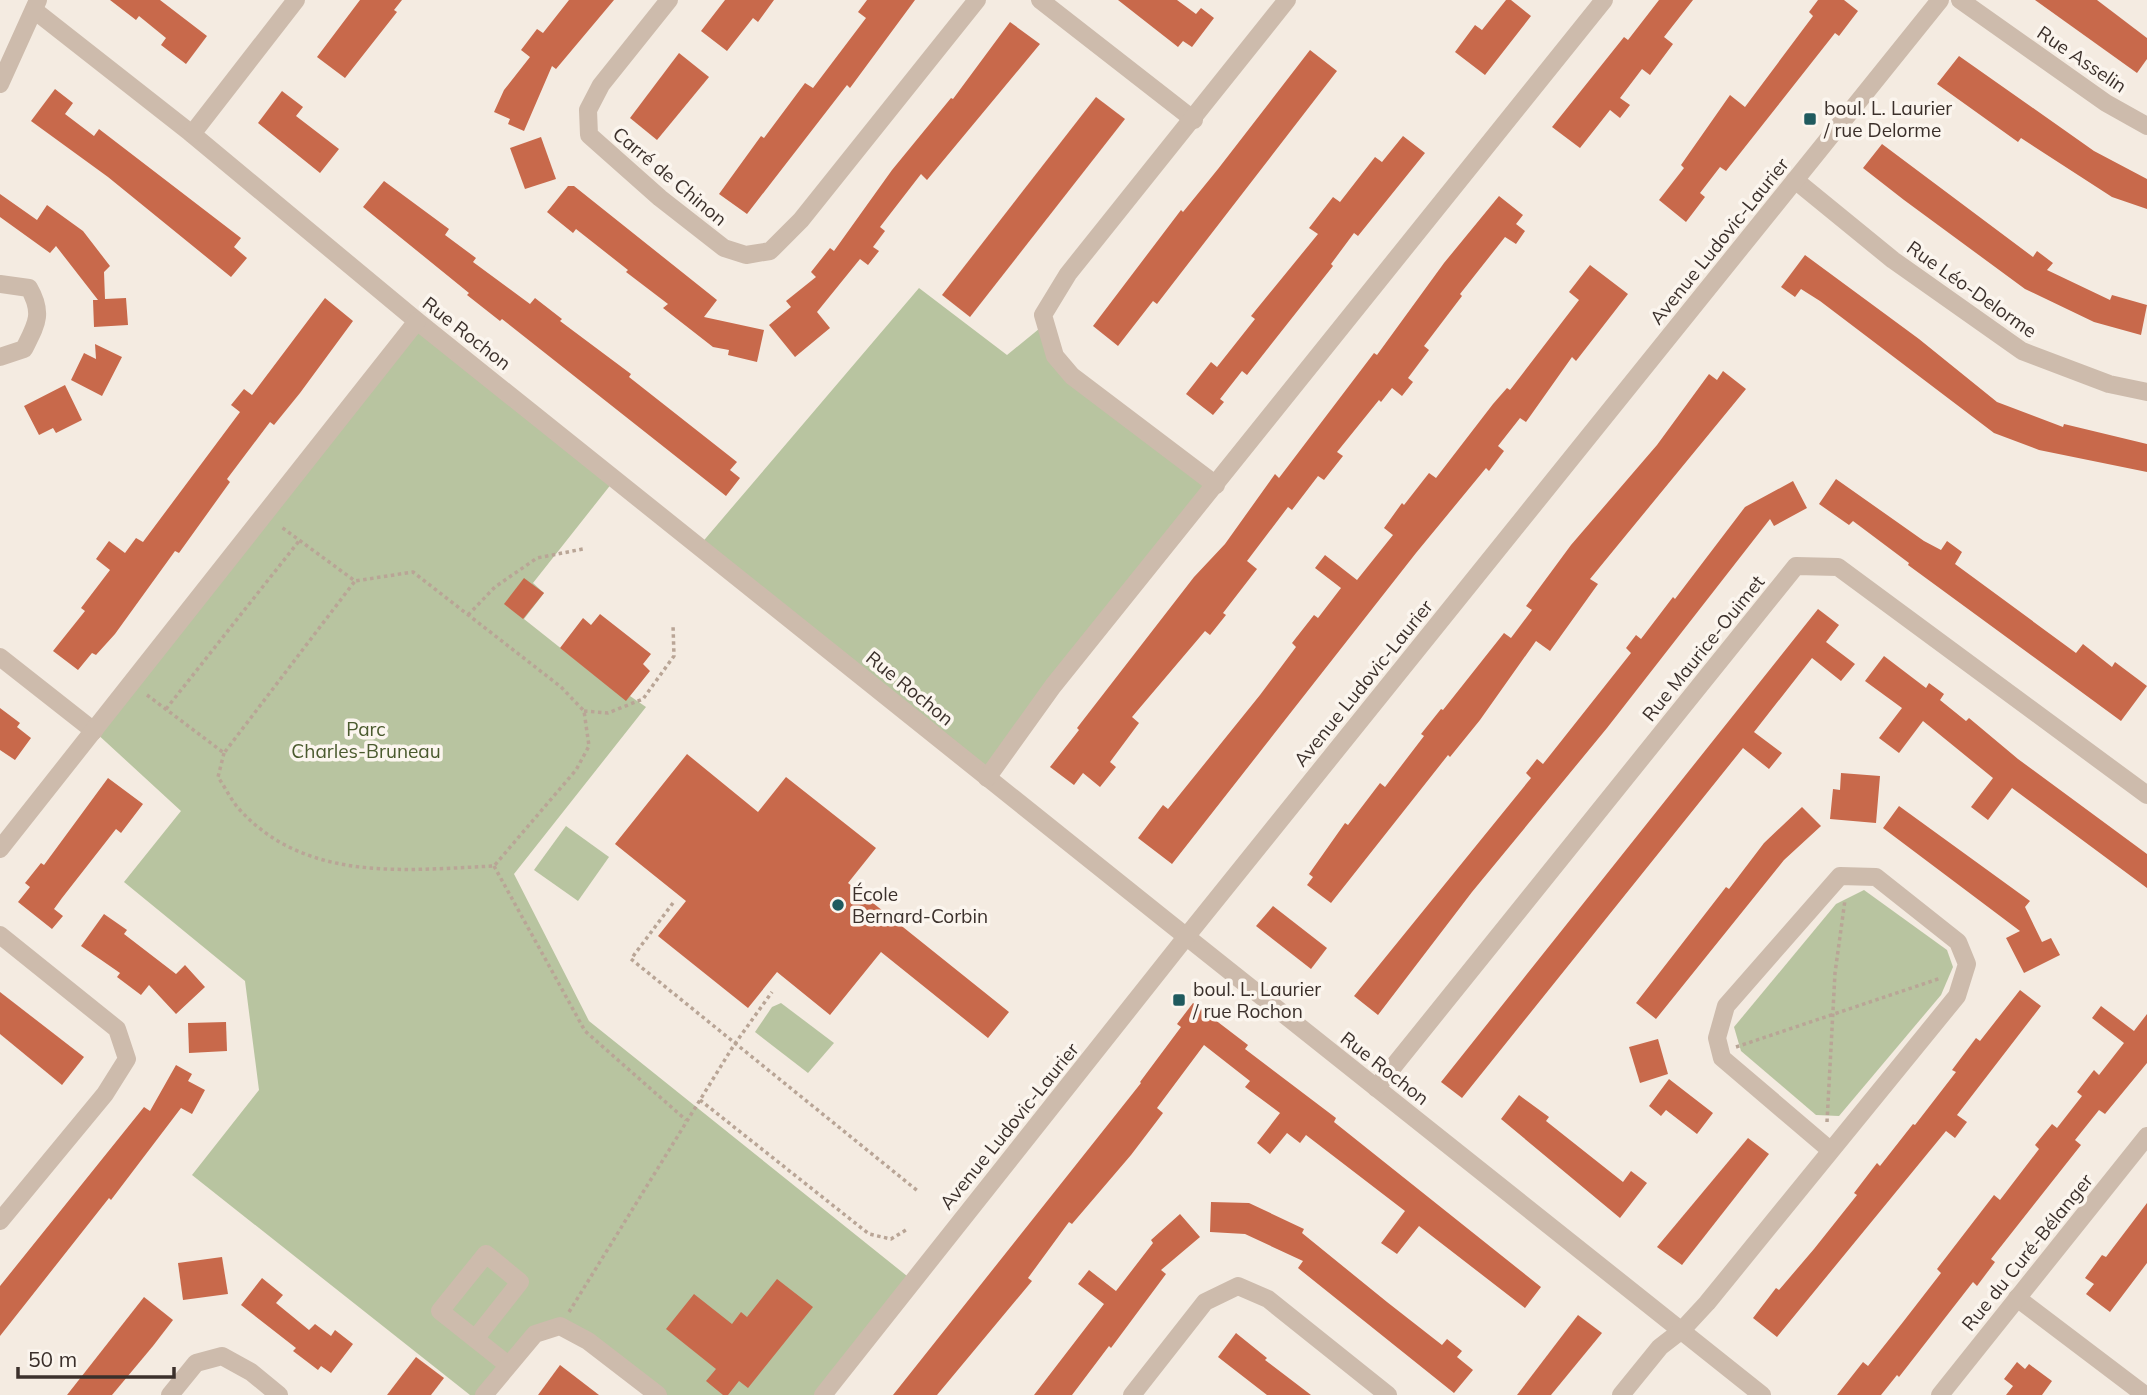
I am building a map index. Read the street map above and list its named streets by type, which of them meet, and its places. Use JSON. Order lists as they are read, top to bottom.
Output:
{
  "streets": {
    "street": [
      "Rue Asselin",
      "Carré de Chinon",
      "Avenue Ludovic-Laurier",
      "Rue Léo-Delorme",
      "Rue Rochon",
      "Rue Maurice-Ouimet",
      "Rue du Curé-Bélanger"
    ]
  },
  "crossings": [
    ["Avenue Ludovic-Laurier", "Rue Léo-Delorme"],
    ["Avenue Ludovic-Laurier", "Rue Rochon"],
    ["Rue Rochon", "Rue Maurice-Ouimet"]
  ],
  "parks": ["Parc Charles-Bruneau"],
  "places": {
    "transit": ["boul. L. Laurier / rue Delorme", "boul. L. Laurier / rue Rochon"],
    "other": ["École Bernard-Corbin"]
  },
  "scale_bar": "50 m"
}
